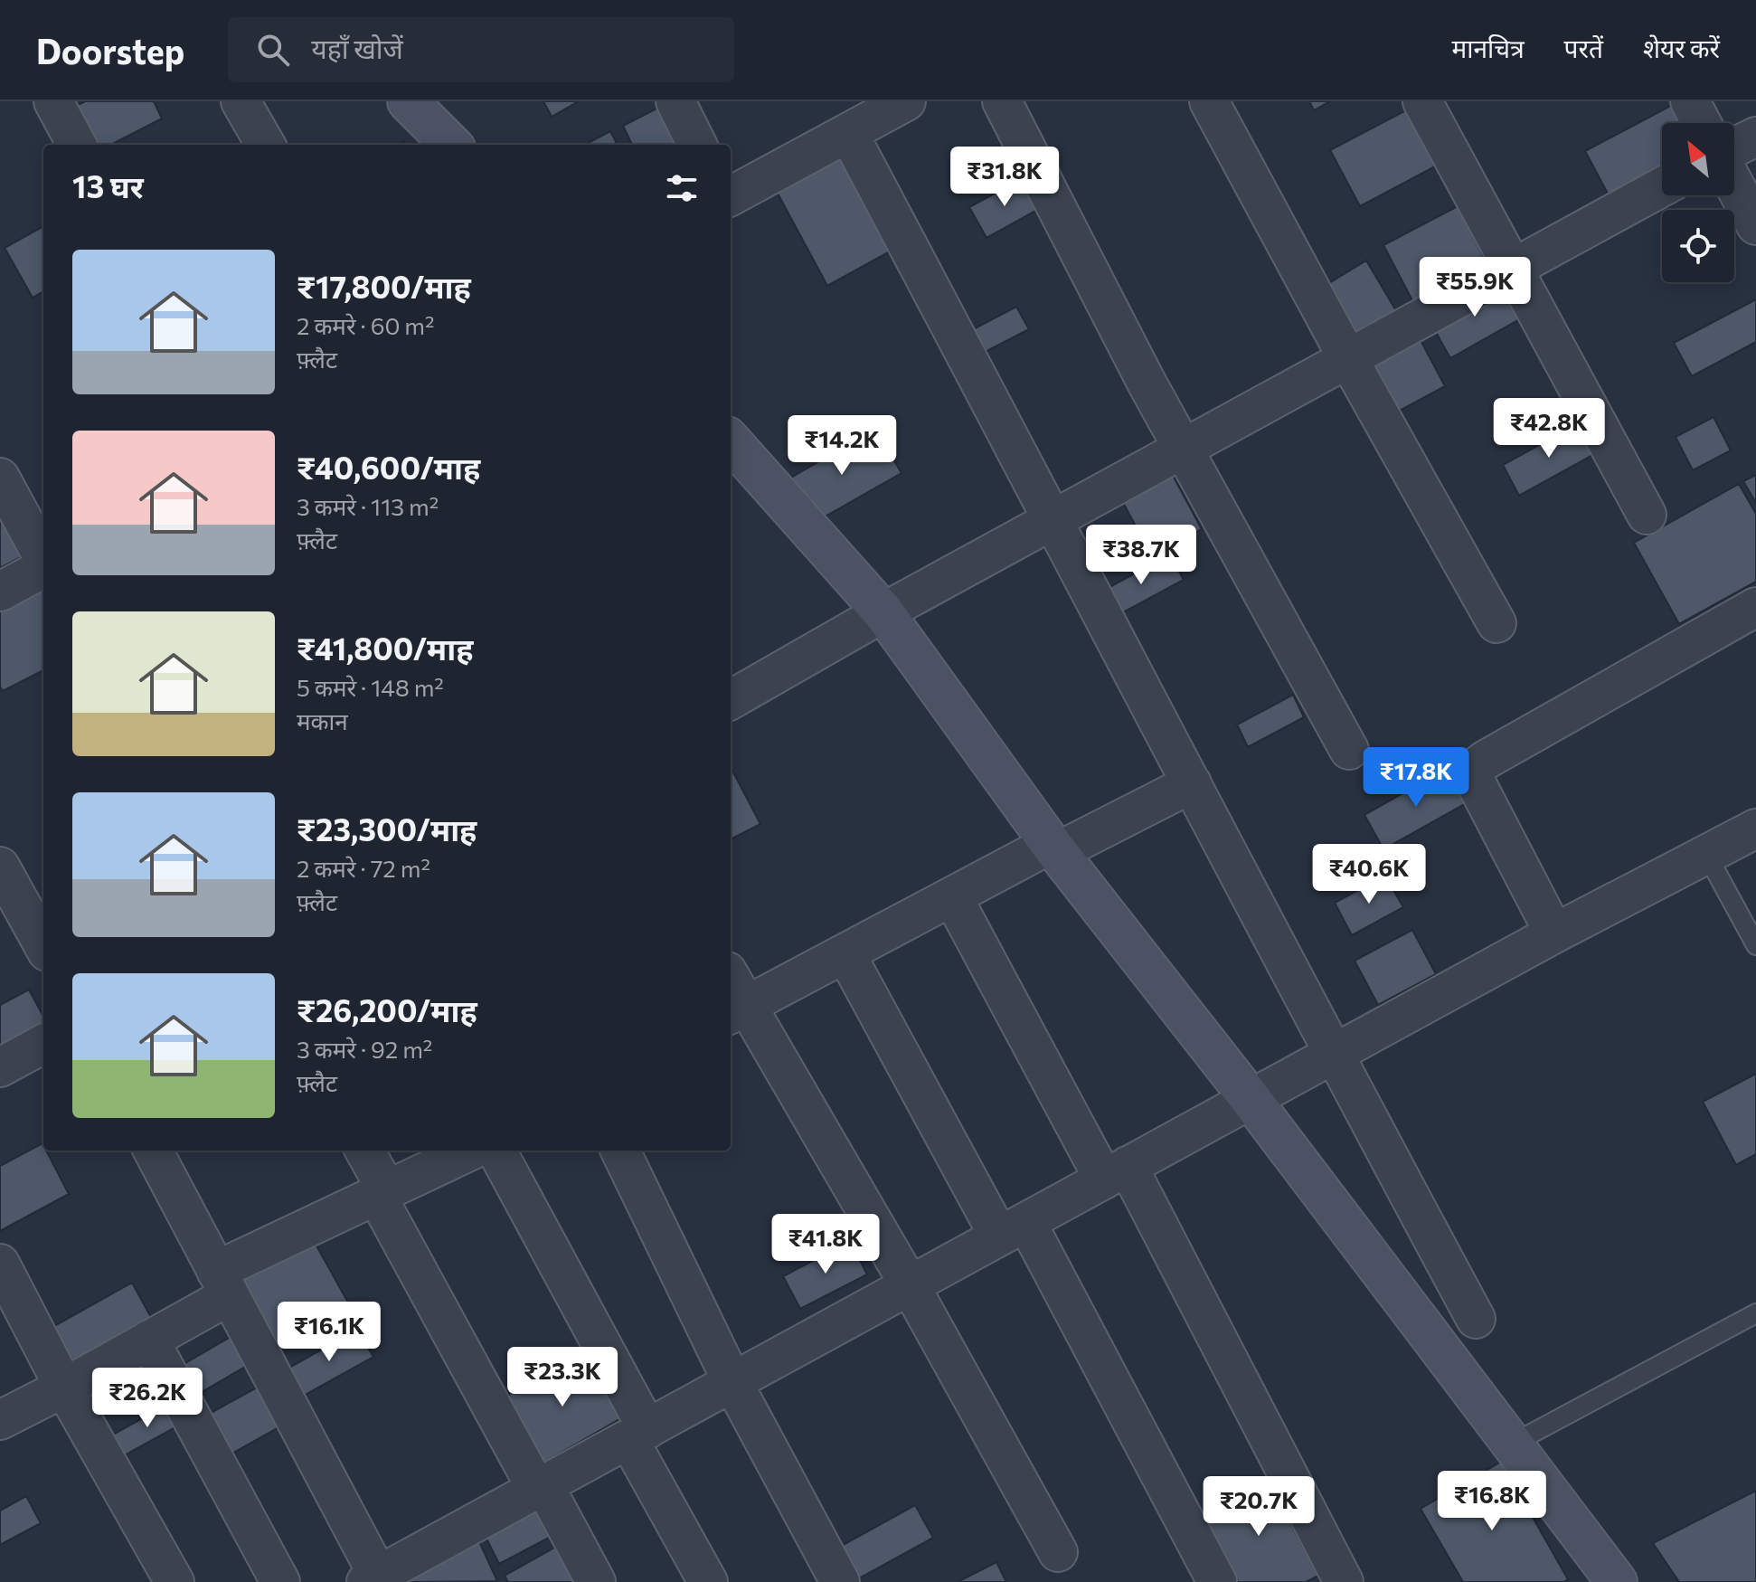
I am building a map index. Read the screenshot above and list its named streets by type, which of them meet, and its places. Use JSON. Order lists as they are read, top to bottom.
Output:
{
  "north": "top left",
  "page": {
    "header": "Doorstep",
    "search": "यहाँ खोजें",
    "nav": ["मानचित्र", "परतें", "शेयर करें"],
    "heading": "13 घर",
    "price": [
      "₹31.8K",
      "₹55.9K",
      "₹42.8K",
      "₹14.2K",
      "₹38.7K",
      "₹17.8K",
      "₹40.6K",
      "₹41.8K",
      "₹16.1K",
      "₹23.3K",
      "₹26.2K",
      "₹16.8K",
      "₹20.7K"
    ],
    "list": [
      {
        "name": "₹17,800/माह",
        "note": "2 कमरे · 60 m² · फ़्लैट"
      },
      {
        "name": "₹40,600/माह",
        "note": "3 कमरे · 113 m² · फ़्लैट"
      },
      {
        "name": "₹41,800/माह",
        "note": "5 कमरे · 148 m² · मकान"
      },
      {
        "name": "₹23,300/माह",
        "note": "2 कमरे · 72 m² · फ़्लैट"
      },
      {
        "name": "₹26,200/माह",
        "note": "3 कमरे · 92 m² · फ़्लैट"
      }
    ]
  }
}
